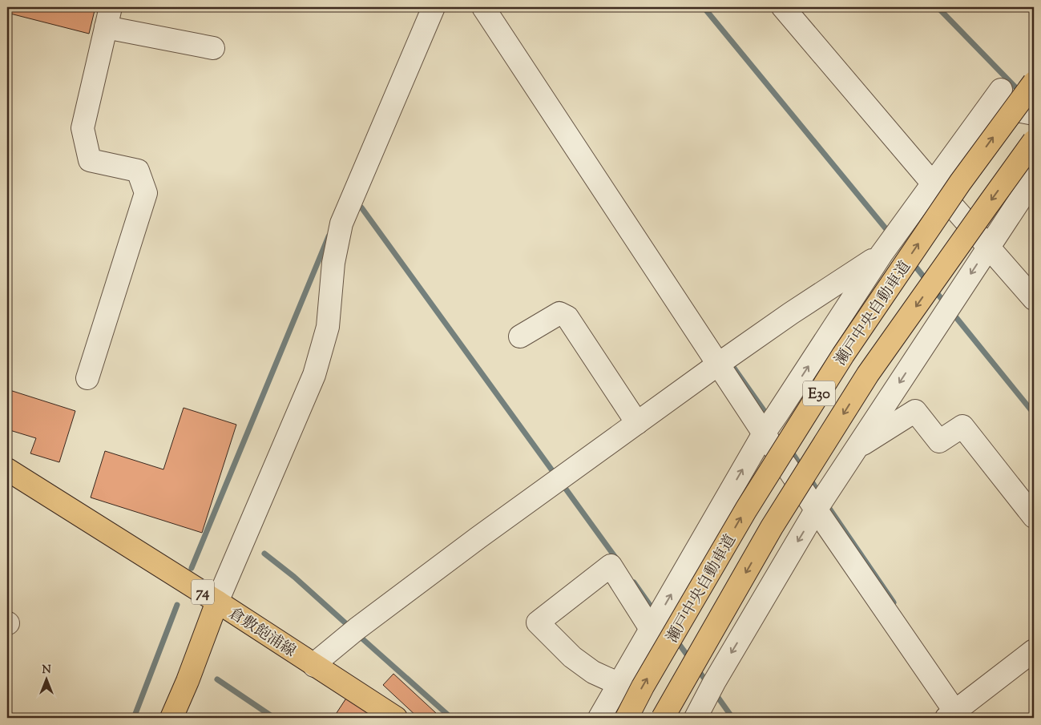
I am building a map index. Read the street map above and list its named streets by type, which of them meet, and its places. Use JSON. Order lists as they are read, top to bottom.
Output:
{
  "streets": {
    "main road": [
      "瀬戸中央自動車道",
      "E30",
      "74",
      "倉敷飽浦線"
    ]
  },
  "north": "top"
}
